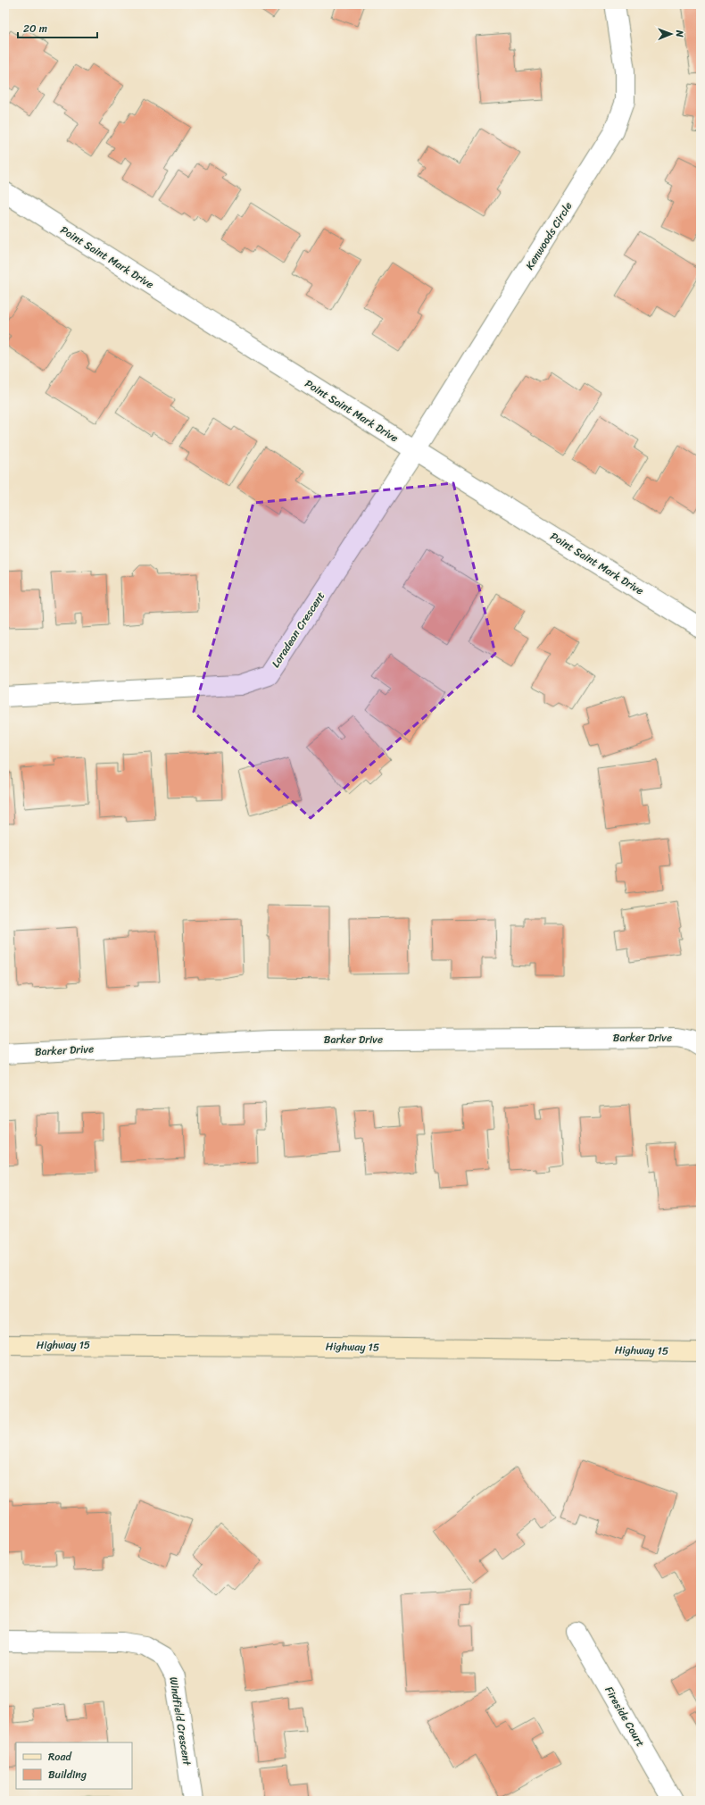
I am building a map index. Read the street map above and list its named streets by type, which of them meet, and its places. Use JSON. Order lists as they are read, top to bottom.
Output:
{
  "streets": {
    "main road": ["Highway 15"],
    "street": [
      "Kenwoods Circle",
      "Point Saint Mark Drive",
      "Loradean Crescent",
      "Barker Drive",
      "Fireside Court",
      "Windfield Crescent"
    ]
  },
  "crossings": [
    ["Kenwoods Circle", "Point Saint Mark Drive"],
    ["Kenwoods Circle", "Loradean Crescent"],
    ["Point Saint Mark Drive", "Loradean Crescent"]
  ],
  "legend": ["Road", "Building"],
  "scale_bar": "20 m",
  "north": "right"
}
